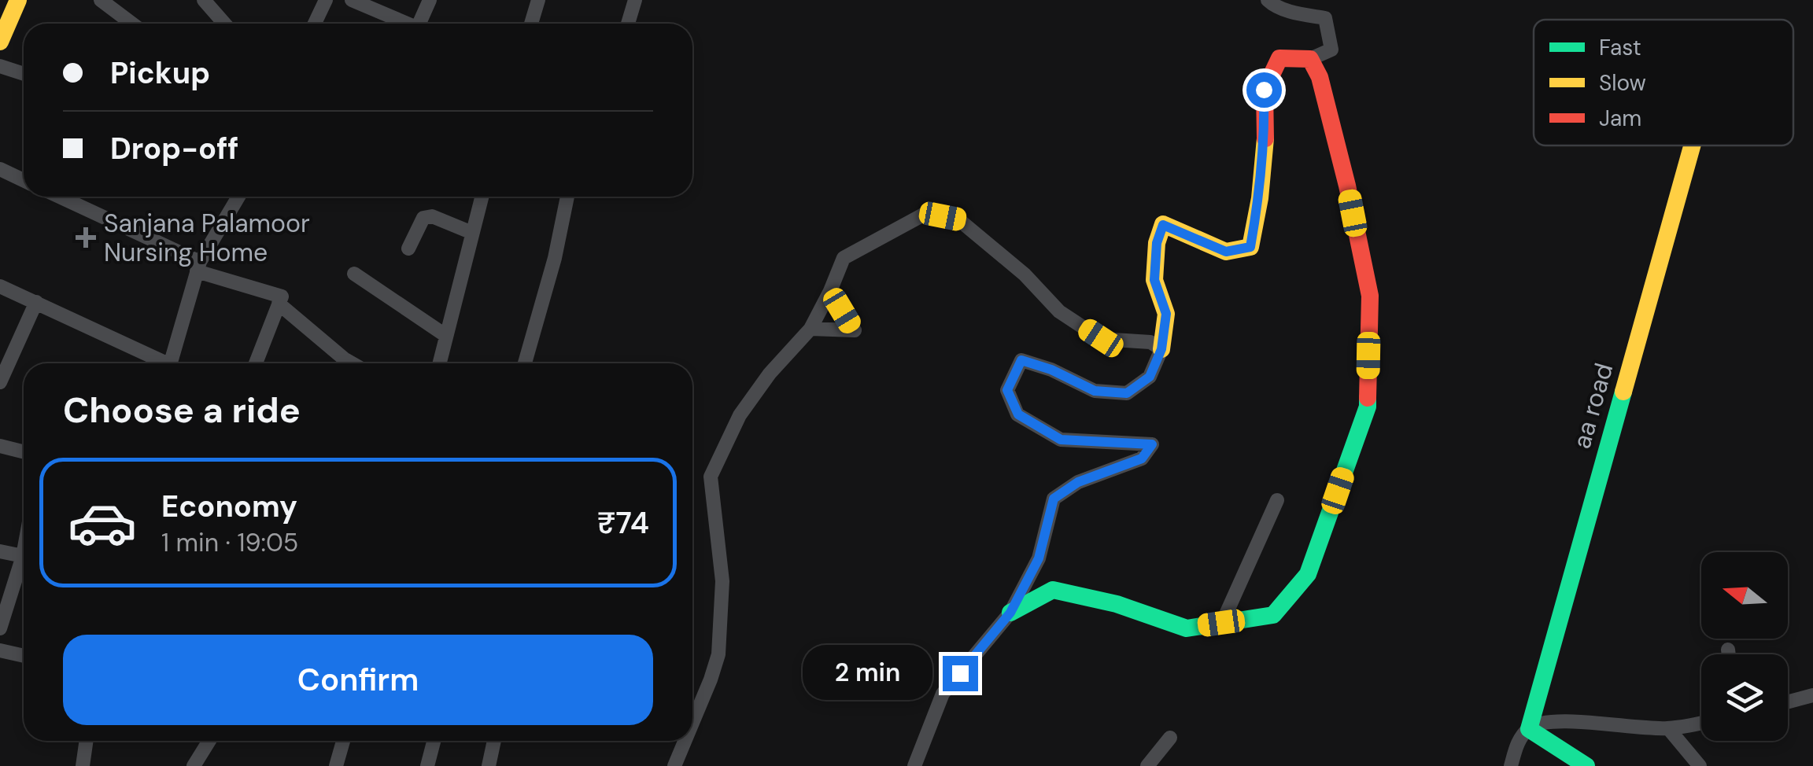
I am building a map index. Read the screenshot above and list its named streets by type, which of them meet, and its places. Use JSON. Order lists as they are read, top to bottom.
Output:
{
  "streets": {
    "main road": ["aa road"]
  },
  "places": {
    "health": ["Sanjana Palamoor Nursing Home"]
  },
  "legend": ["Fast", "Slow", "Jam"],
  "north": "left",
  "page": {
    "banner": ["Pickup", "Drop-off"],
    "heading": "Choose a ride",
    "list": [
      {
        "name": "Economy",
        "note": "1 min · 19:05",
        "value": "₹74"
      }
    ],
    "buttons": "Confirm",
    "bubble": "2 min"
  }
}
